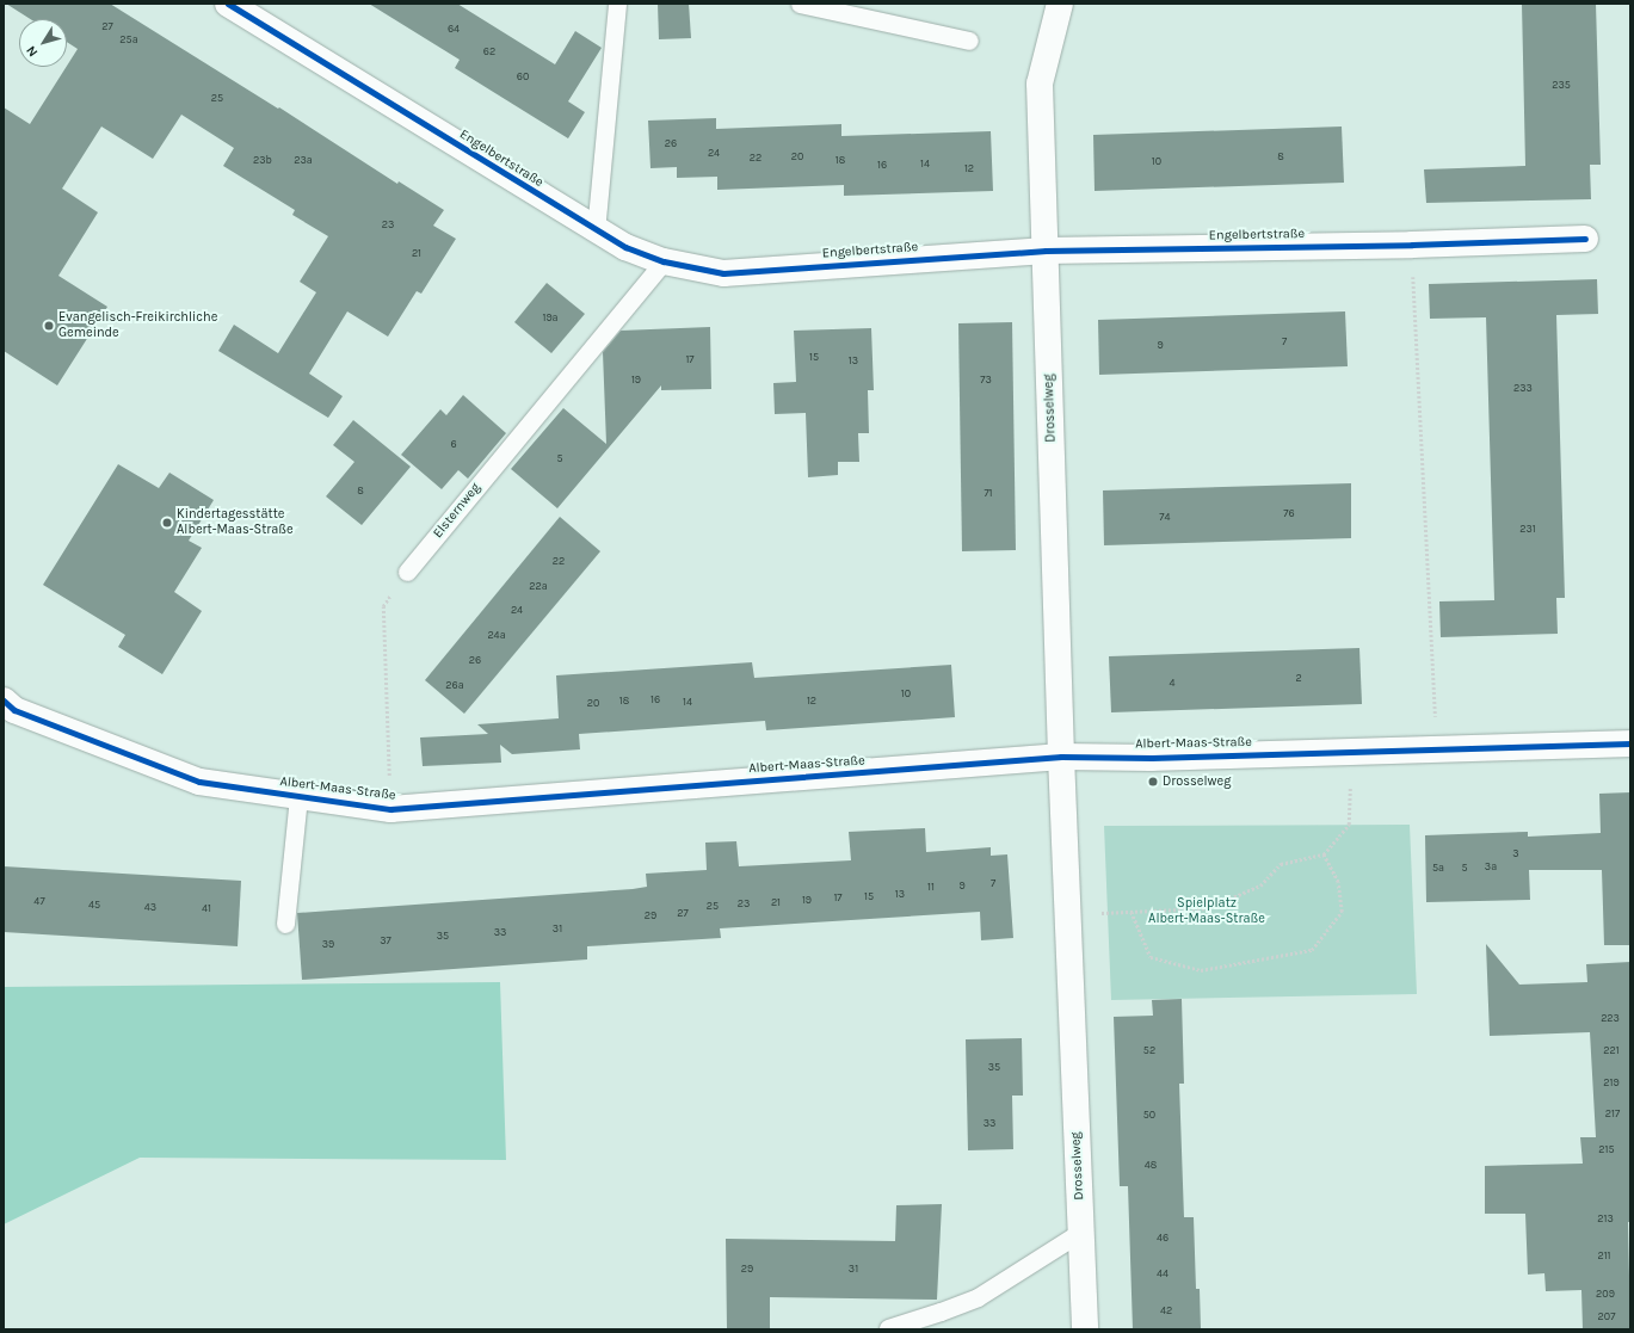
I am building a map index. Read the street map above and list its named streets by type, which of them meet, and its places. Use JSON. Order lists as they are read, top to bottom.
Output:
{
  "streets": {
    "street": ["Engelbertstraße", "Drosselweg", "Albert-Maas-Straße"],
    "lane": ["Elsternweg"]
  },
  "crossings": [
    ["Engelbertstraße", "Drosselweg"],
    ["Engelbertstraße", "Elsternweg"],
    ["Drosselweg", "Albert-Maas-Straße"]
  ],
  "parks": ["Spielplatz Albert-Maas-Straße"],
  "places": ["Evangelisch-Freikirchliche Gemeinde", "Kindertagesstätte Albert-Maas-Straße", "Drosselweg"],
  "house_numbers": [
    "27",
    "64",
    "25a",
    "62",
    "60",
    "235",
    "25",
    "26",
    "24",
    "20",
    "8",
    "22",
    "23b",
    "23a",
    "18",
    "10",
    "14",
    "16",
    "12",
    "23",
    "21",
    "19a",
    "7",
    "9",
    "15",
    "17",
    "13",
    "19",
    "73",
    "233",
    "6",
    "5",
    "8",
    "71",
    "76",
    "74",
    "231",
    "22",
    "22a",
    "24",
    "24a",
    "26",
    "2",
    "4",
    "26a",
    "10",
    "16",
    "18",
    "12",
    "14",
    "20",
    "3",
    "3a",
    "5a",
    "5",
    "7",
    "9",
    "11",
    "13",
    "15",
    "17",
    "19",
    "47",
    "21",
    "23",
    "45",
    "25",
    "43",
    "41",
    "27",
    "29",
    "31",
    "33",
    "35",
    "37",
    "39",
    "223",
    "52",
    "221",
    "35",
    "219",
    "217",
    "50",
    "33",
    "215",
    "48",
    "213",
    "46",
    "211",
    "29",
    "31",
    "44",
    "209",
    "42",
    "207"
  ],
  "north": "bottom left"
}
